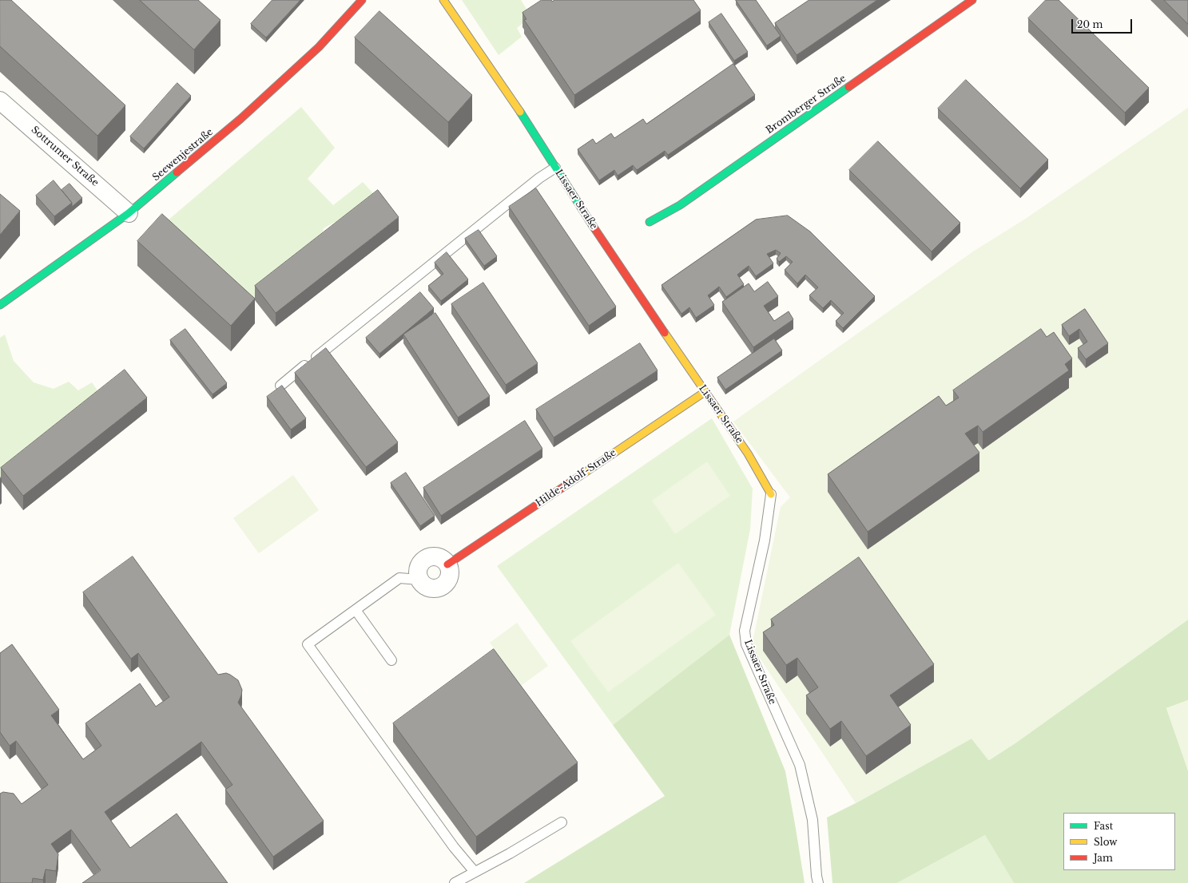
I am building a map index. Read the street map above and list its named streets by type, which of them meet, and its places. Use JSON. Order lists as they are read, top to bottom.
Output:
{
  "streets": {
    "street": [
      "Bromberger Straße",
      "Seewenjestraße",
      "Sottrumer Straße",
      "Lissaer Straße",
      "Hilde-Adolf-Straße"
    ]
  },
  "crossings": [
    ["Seewenjestraße", "Sottrumer Straße"],
    ["Lissaer Straße", "Hilde-Adolf-Straße"]
  ],
  "legend": ["Fast", "Slow", "Jam"],
  "scale_bar": "20 m"
}
